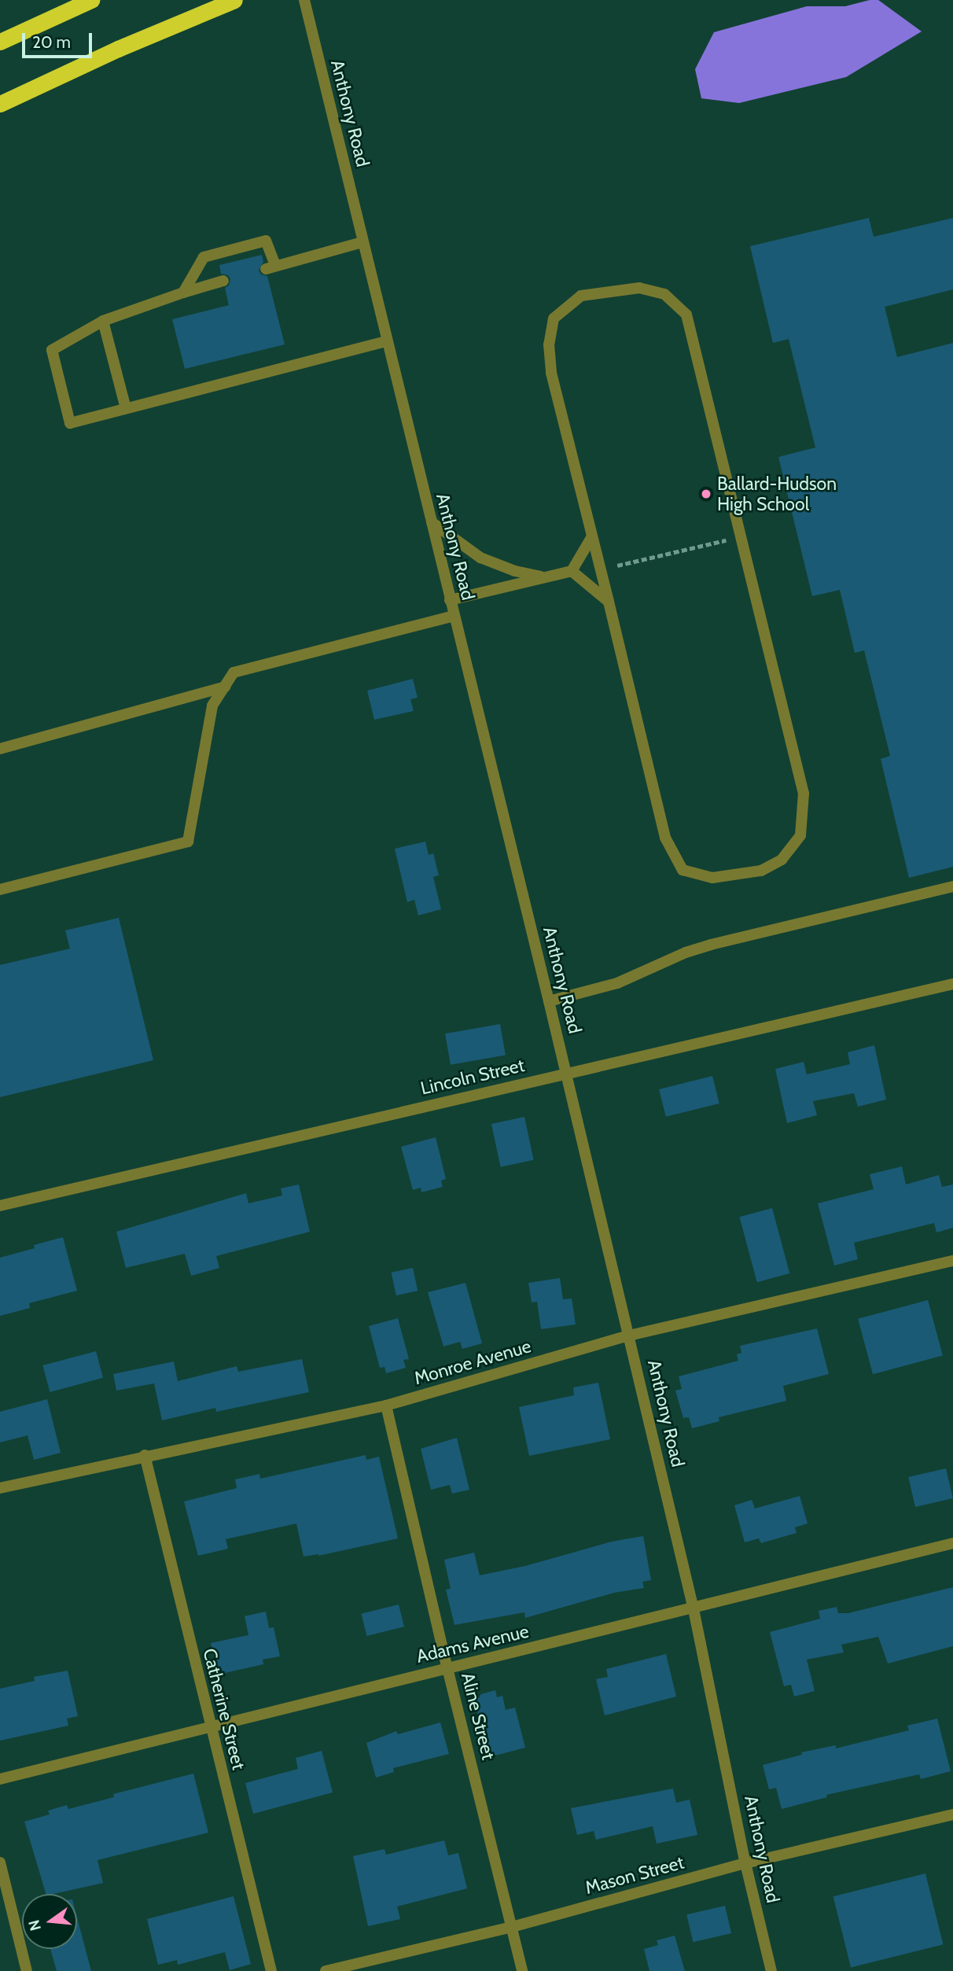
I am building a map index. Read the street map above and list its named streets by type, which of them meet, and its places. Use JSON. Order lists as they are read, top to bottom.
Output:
{
  "streets": {
    "street": [
      "Anthony Road",
      "Lincoln Street",
      "Monroe Avenue",
      "Adams Avenue",
      "Catherine Street",
      "Aline Street",
      "Mason Street"
    ]
  },
  "crossings": [
    ["Anthony Road", "Lincoln Street"],
    ["Anthony Road", "Monroe Avenue"],
    ["Anthony Road", "Adams Avenue"],
    ["Anthony Road", "Mason Street"],
    ["Monroe Avenue", "Catherine Street"],
    ["Monroe Avenue", "Aline Street"],
    ["Adams Avenue", "Catherine Street"],
    ["Adams Avenue", "Aline Street"],
    ["Aline Street", "Mason Street"]
  ],
  "places": ["Ballard-Hudson High School"],
  "scale_bar": "20 m",
  "north": "left"
}
